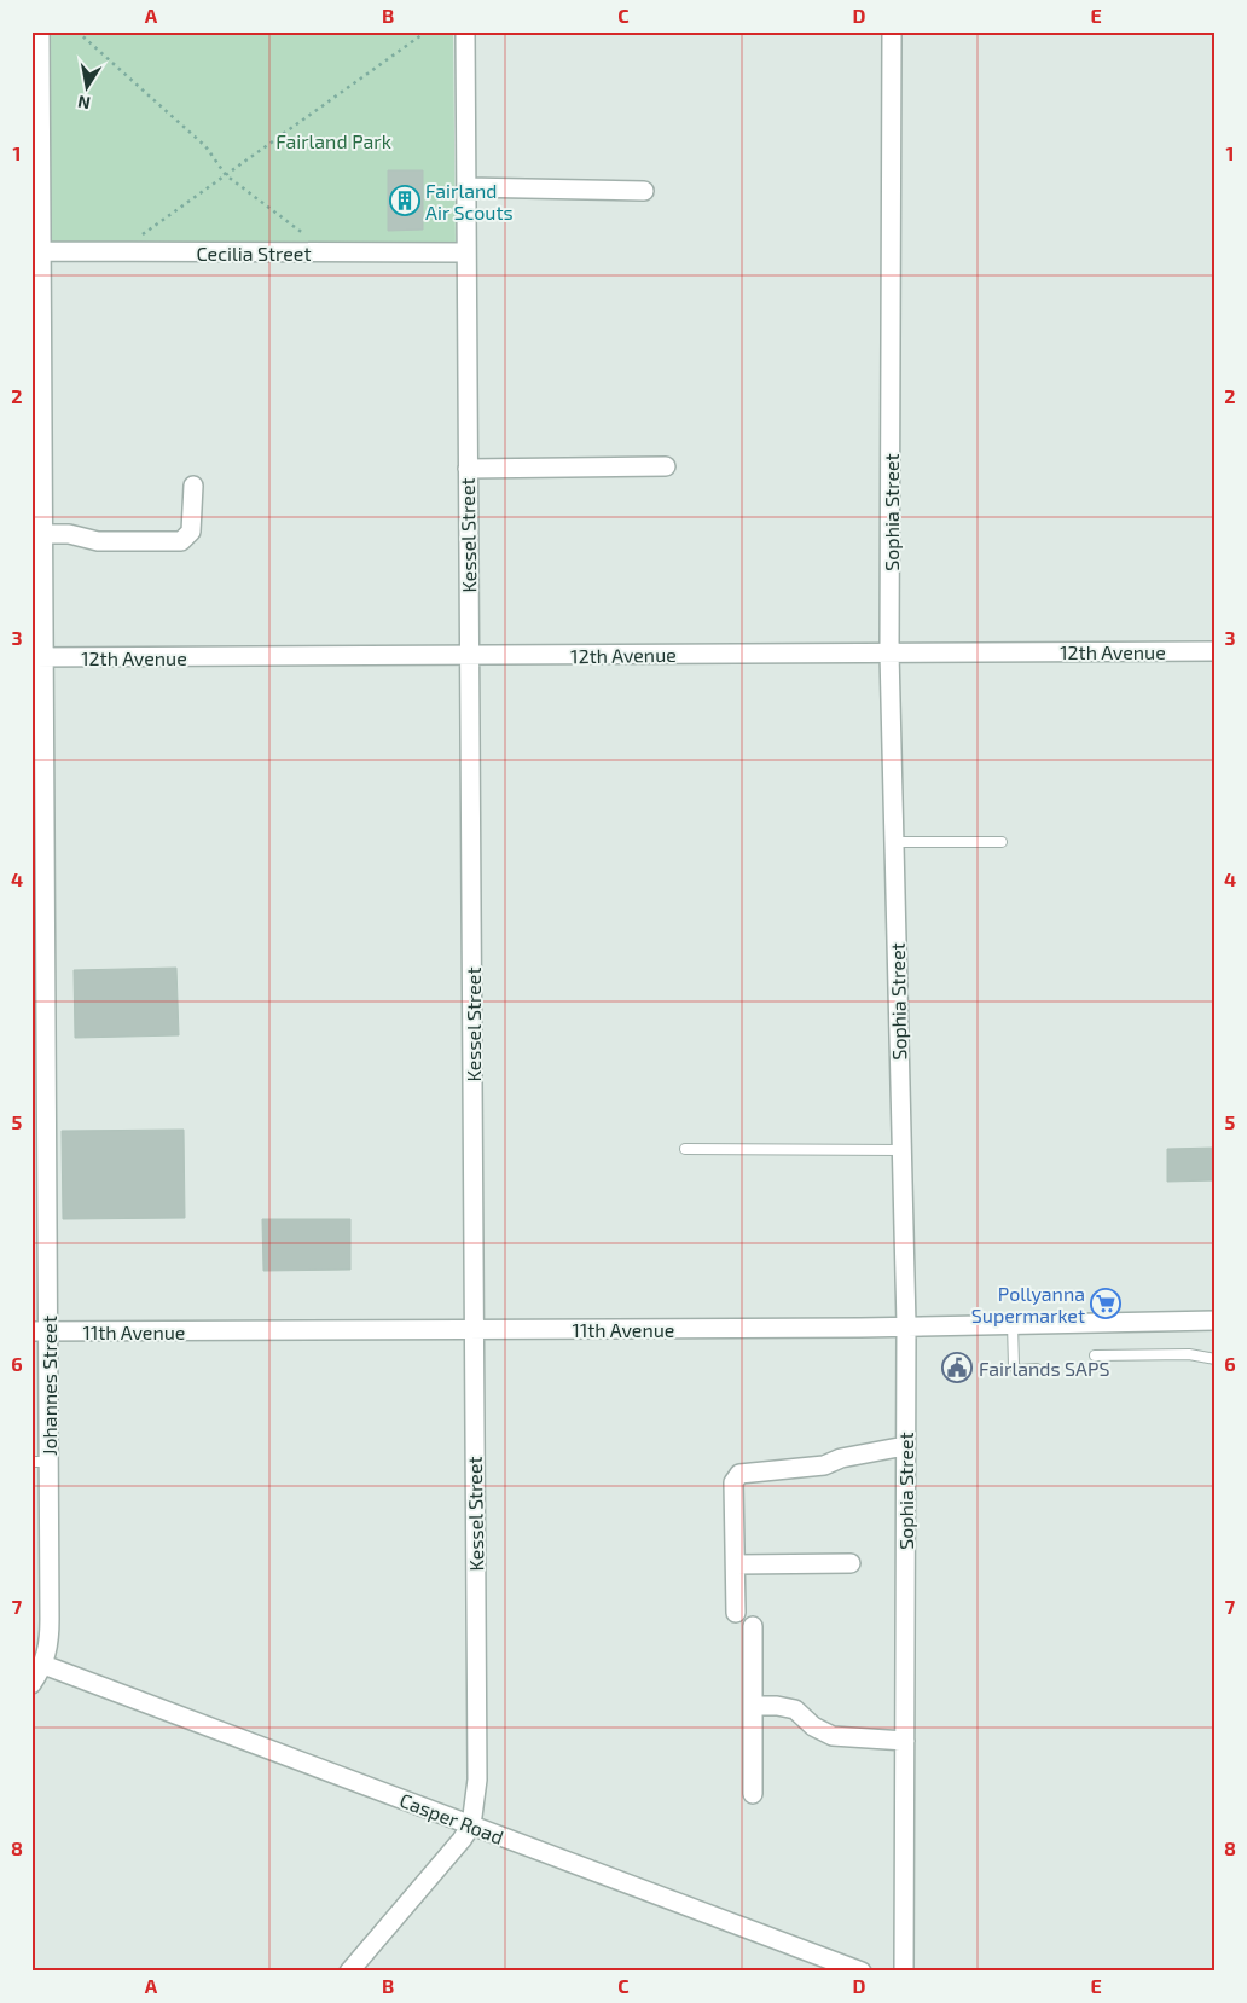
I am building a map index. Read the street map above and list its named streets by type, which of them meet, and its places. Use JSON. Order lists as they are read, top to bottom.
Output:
{
  "streets": {
    "street": [
      "Cecilia Street",
      "Sophia Street",
      "Kessel Street",
      "12th Avenue",
      "11th Avenue",
      "Johannes Street",
      "Casper Road"
    ]
  },
  "crossings": [
    ["Cecilia Street", "Kessel Street"],
    ["Cecilia Street", "Johannes Street"],
    ["Sophia Street", "12th Avenue"],
    ["Sophia Street", "11th Avenue"],
    ["Kessel Street", "12th Avenue"],
    ["Kessel Street", "11th Avenue"],
    ["Kessel Street", "Casper Road"],
    ["12th Avenue", "Johannes Street"],
    ["11th Avenue", "Johannes Street"],
    ["Johannes Street", "Casper Road"]
  ],
  "parks": ["Fairland Park"],
  "places": {
    "building": ["Fairland Air Scouts"],
    "supermarket": ["Pollyanna Supermarket"],
    "public building": ["Fairlands SAPS"]
  },
  "north": "bottom",
  "grid": {
    "columns": [
      "A",
      "B",
      "C",
      "D",
      "E"
    ],
    "rows": [
      "1",
      "2",
      "3",
      "4",
      "5",
      "6",
      "7",
      "8"
    ]
  }
}
